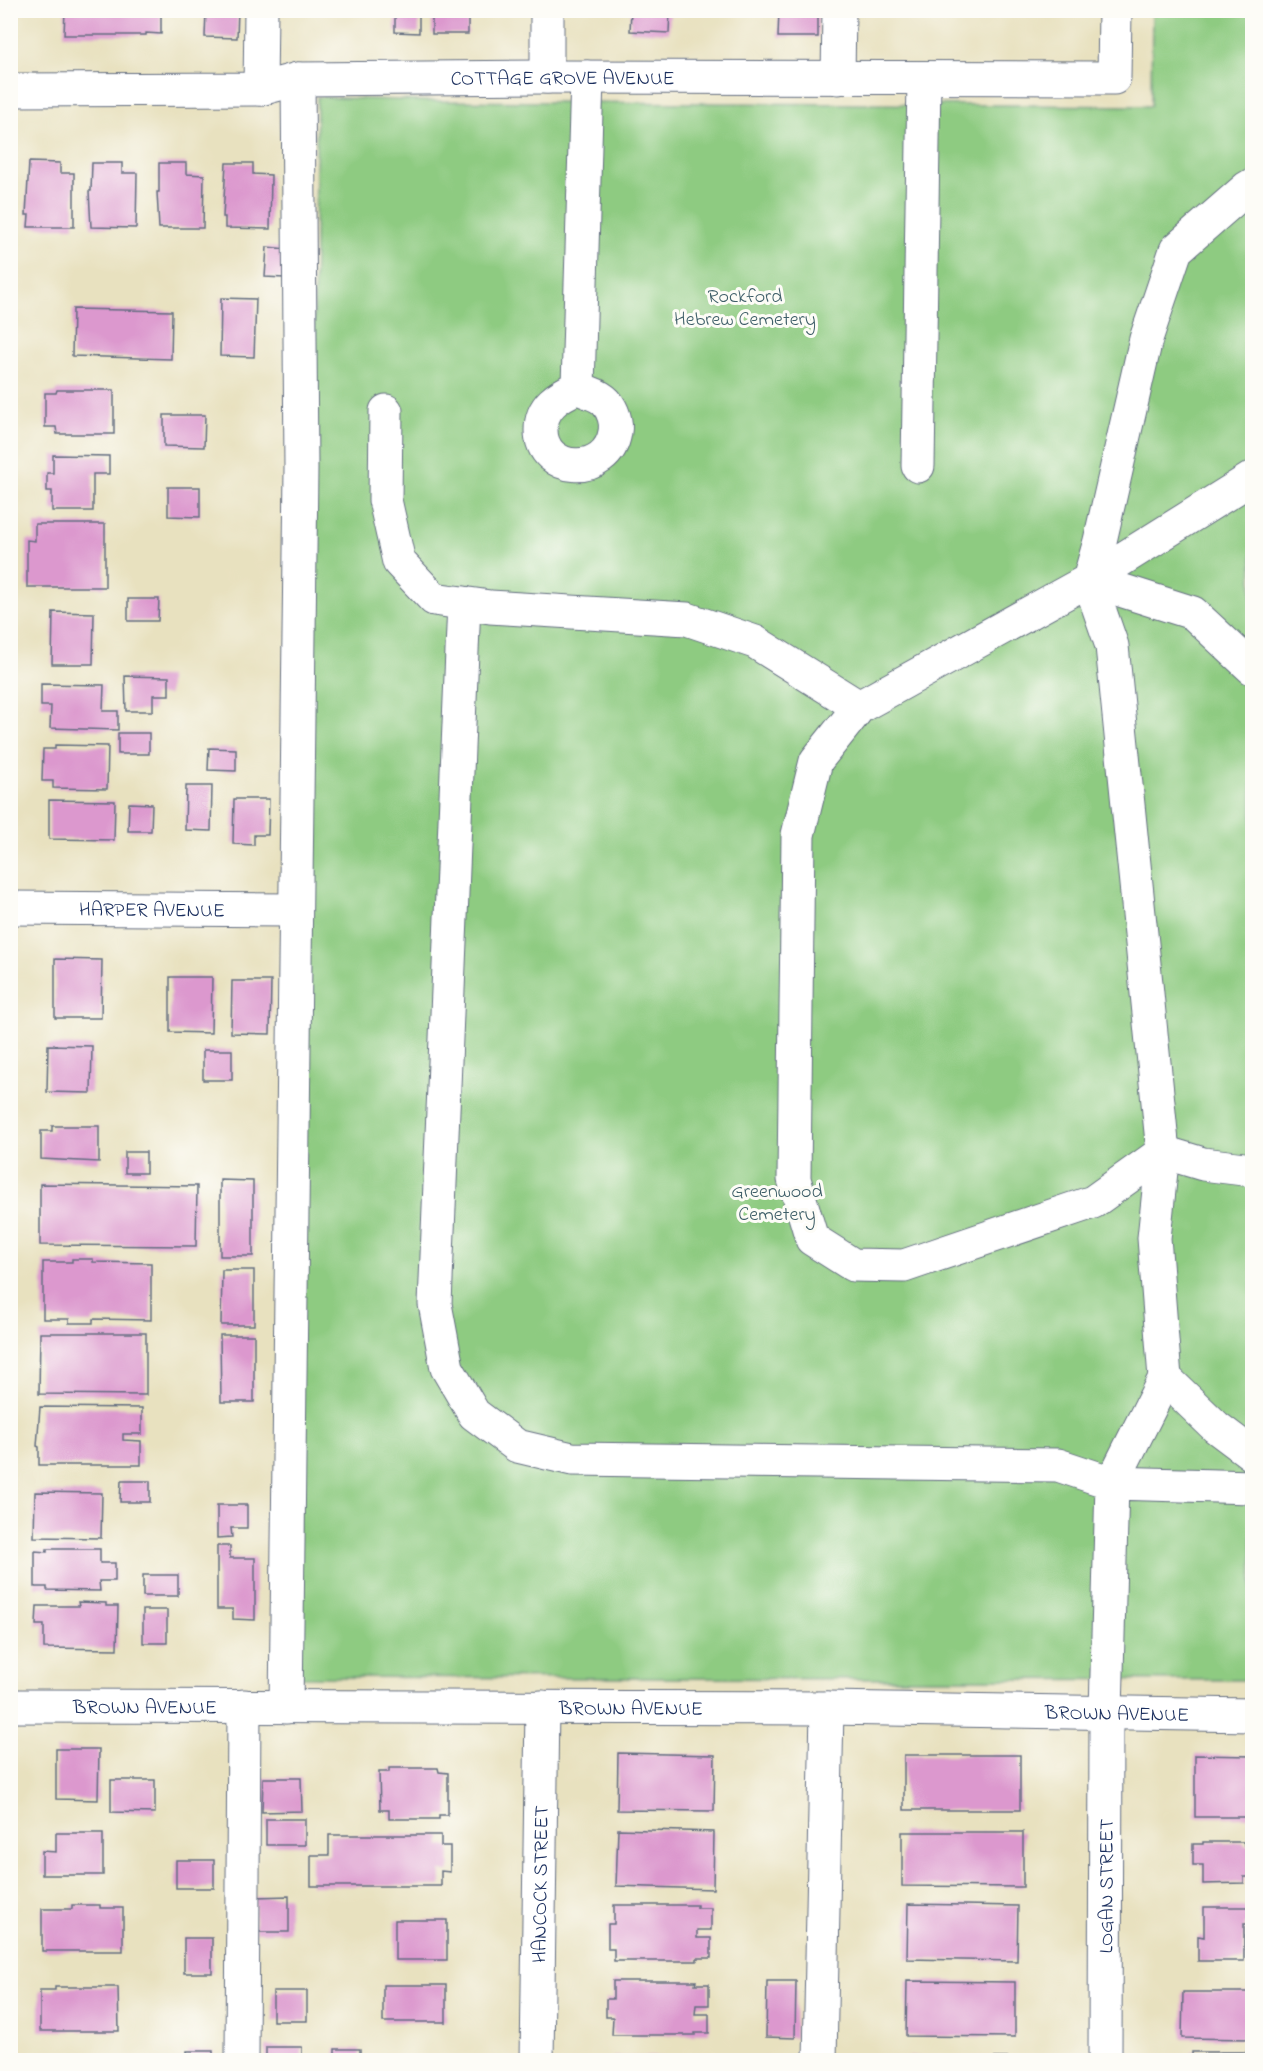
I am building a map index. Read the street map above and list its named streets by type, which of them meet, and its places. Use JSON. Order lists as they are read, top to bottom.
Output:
{
  "streets": {
    "street": [
      "COTTAGE GROVE AVENUE",
      "HARPER AVENUE",
      "BROWN AVENUE",
      "HANCOCK STREET",
      "LOGAN STREET"
    ]
  },
  "crossings": [
    ["BROWN AVENUE", "HANCOCK STREET"],
    ["BROWN AVENUE", "LOGAN STREET"]
  ],
  "parks": ["Rockford Hebrew Cemetery", "Greenwood Cemetery"]
}
